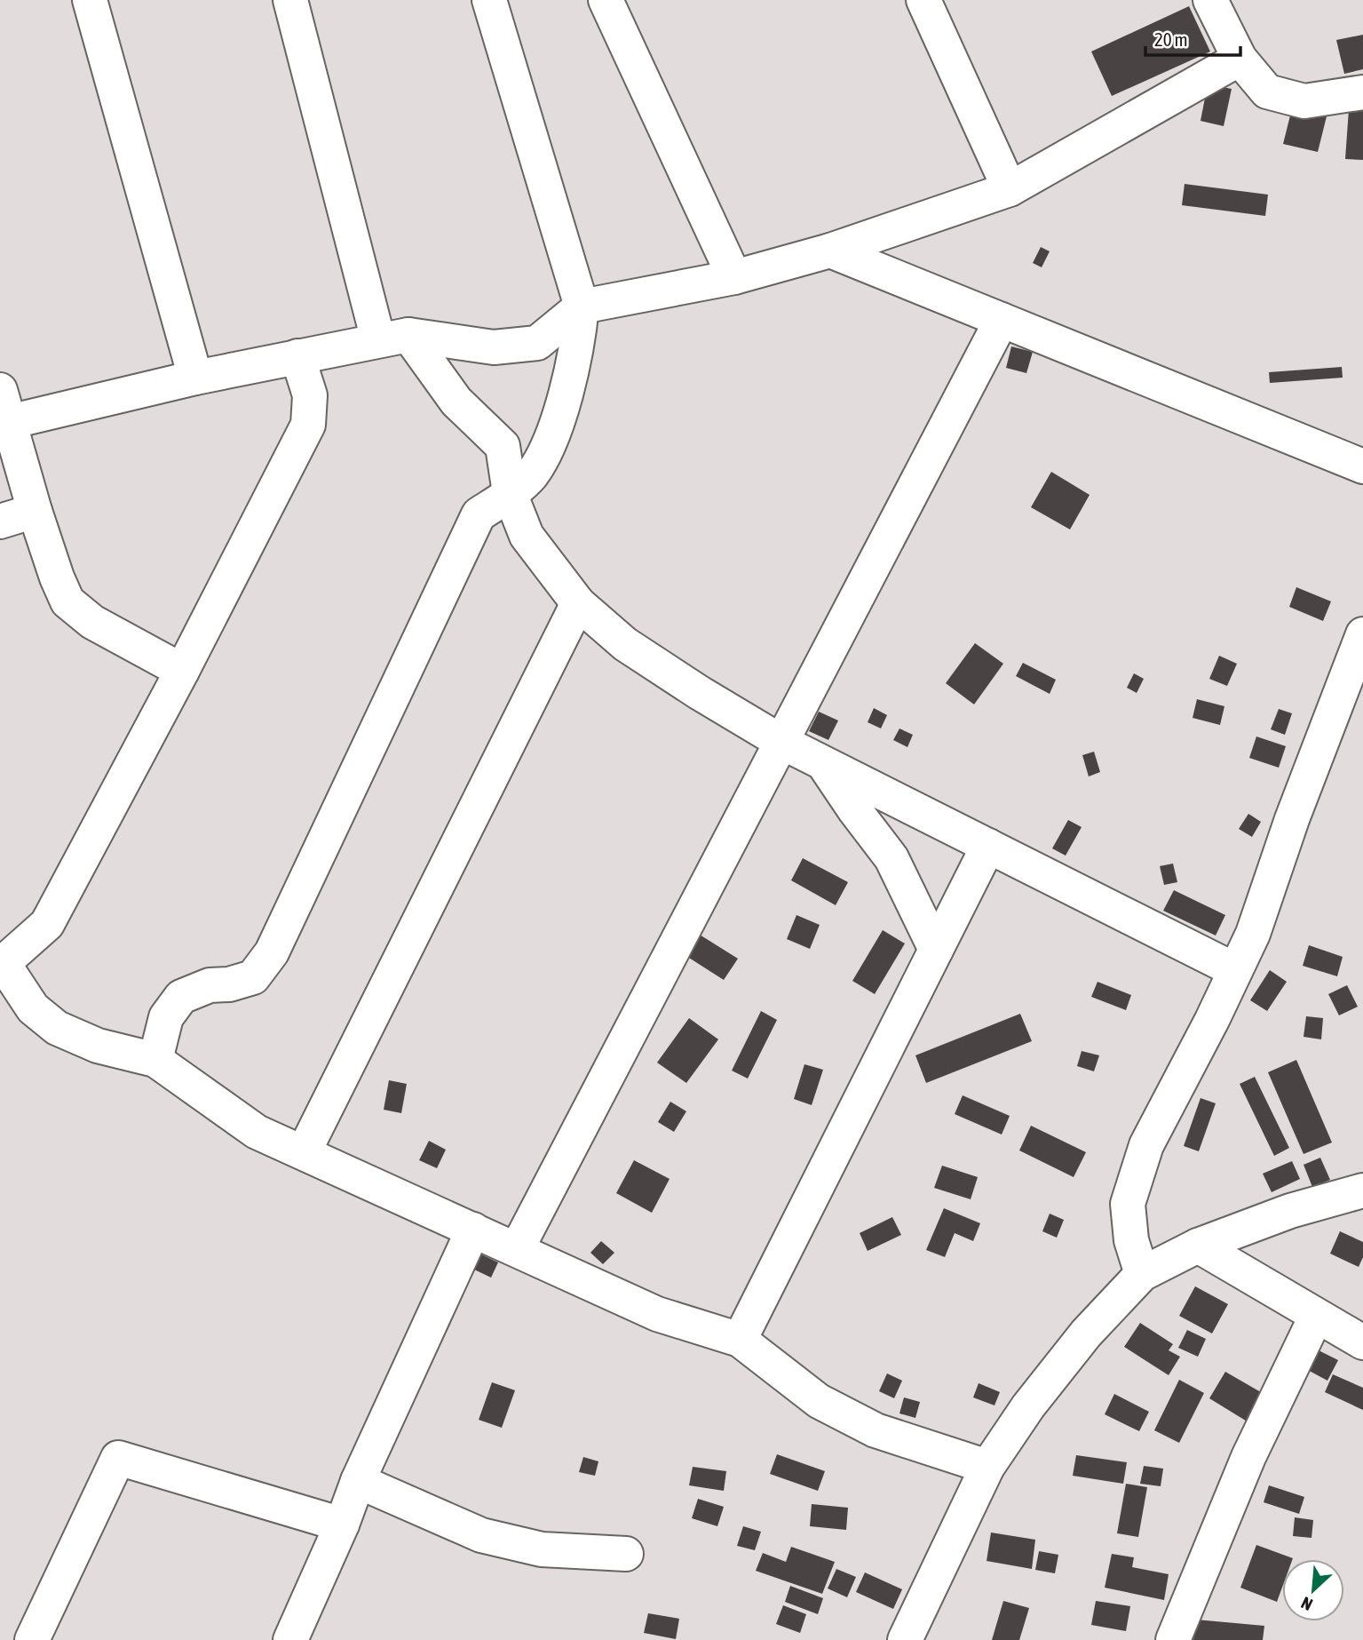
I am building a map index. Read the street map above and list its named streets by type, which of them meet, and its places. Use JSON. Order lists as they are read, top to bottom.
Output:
{
  "scale_bar": "20 m",
  "north": "bottom left"
}
